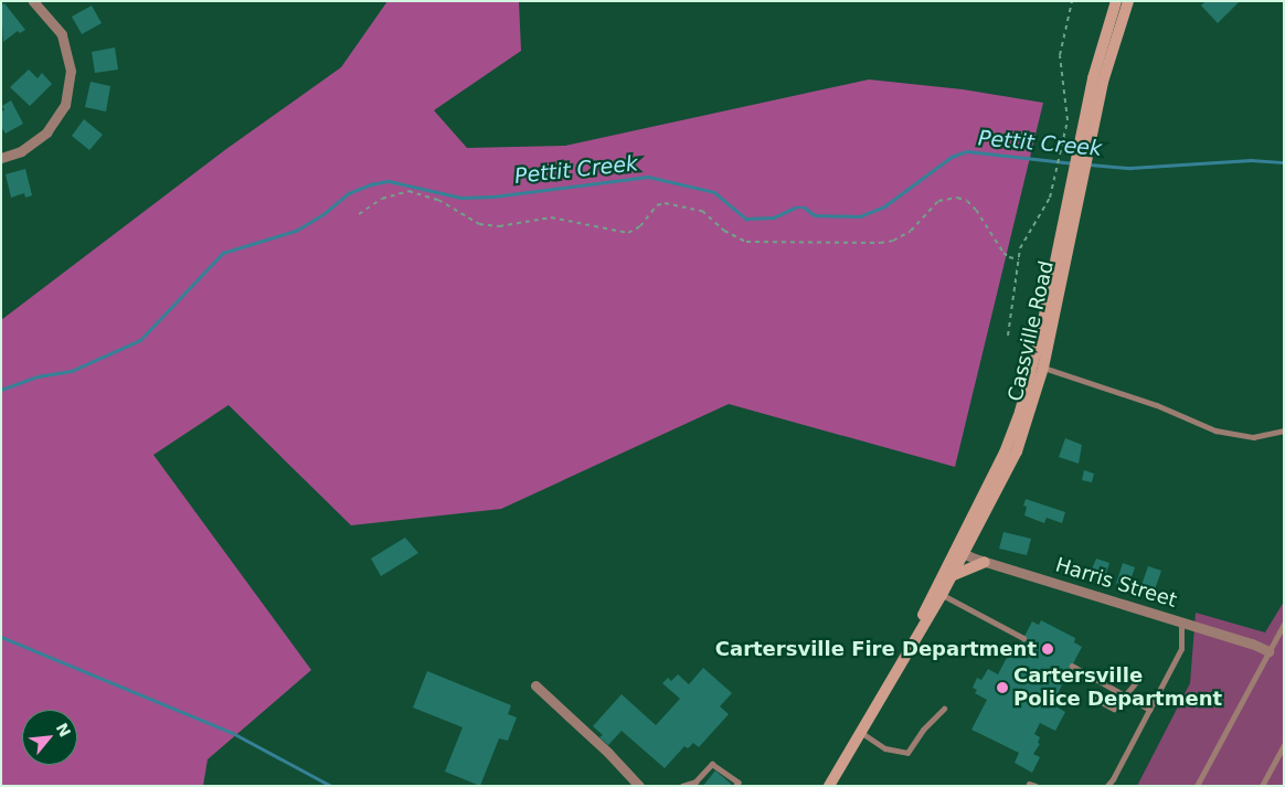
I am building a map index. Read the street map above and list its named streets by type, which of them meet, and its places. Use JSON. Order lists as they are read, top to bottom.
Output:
{
  "streets": {
    "main road": ["Cassville Road"],
    "street": ["Harris Street"]
  },
  "crossings": [
    ["Cassville Road", "Harris Street"]
  ],
  "water": ["Pettit Creek"],
  "places": ["Cartersville Fire Department", "Cartersville Police Department"],
  "north": "top right"
}
